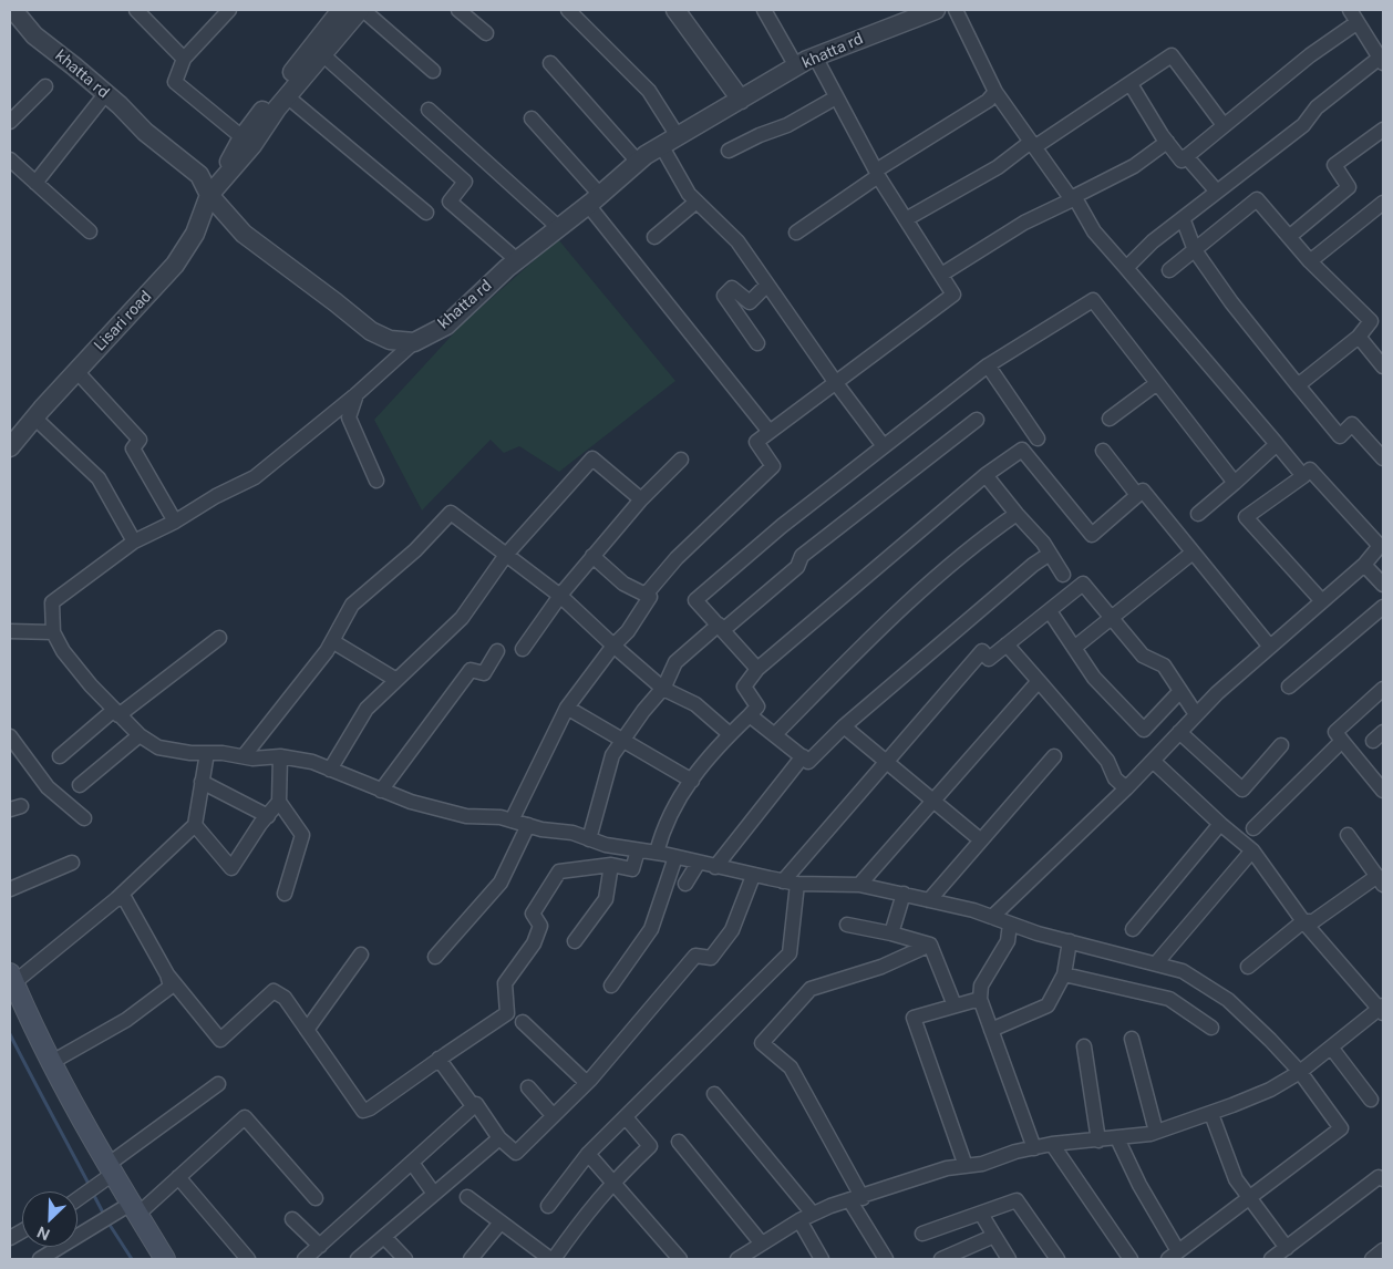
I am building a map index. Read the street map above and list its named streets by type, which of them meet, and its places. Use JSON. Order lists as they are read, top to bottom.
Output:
{
  "streets": {
    "street": ["khatta rd", "Lisari road"]
  },
  "crossings": [
    ["khatta rd", "Lisari road"]
  ],
  "north": "bottom left"
}
